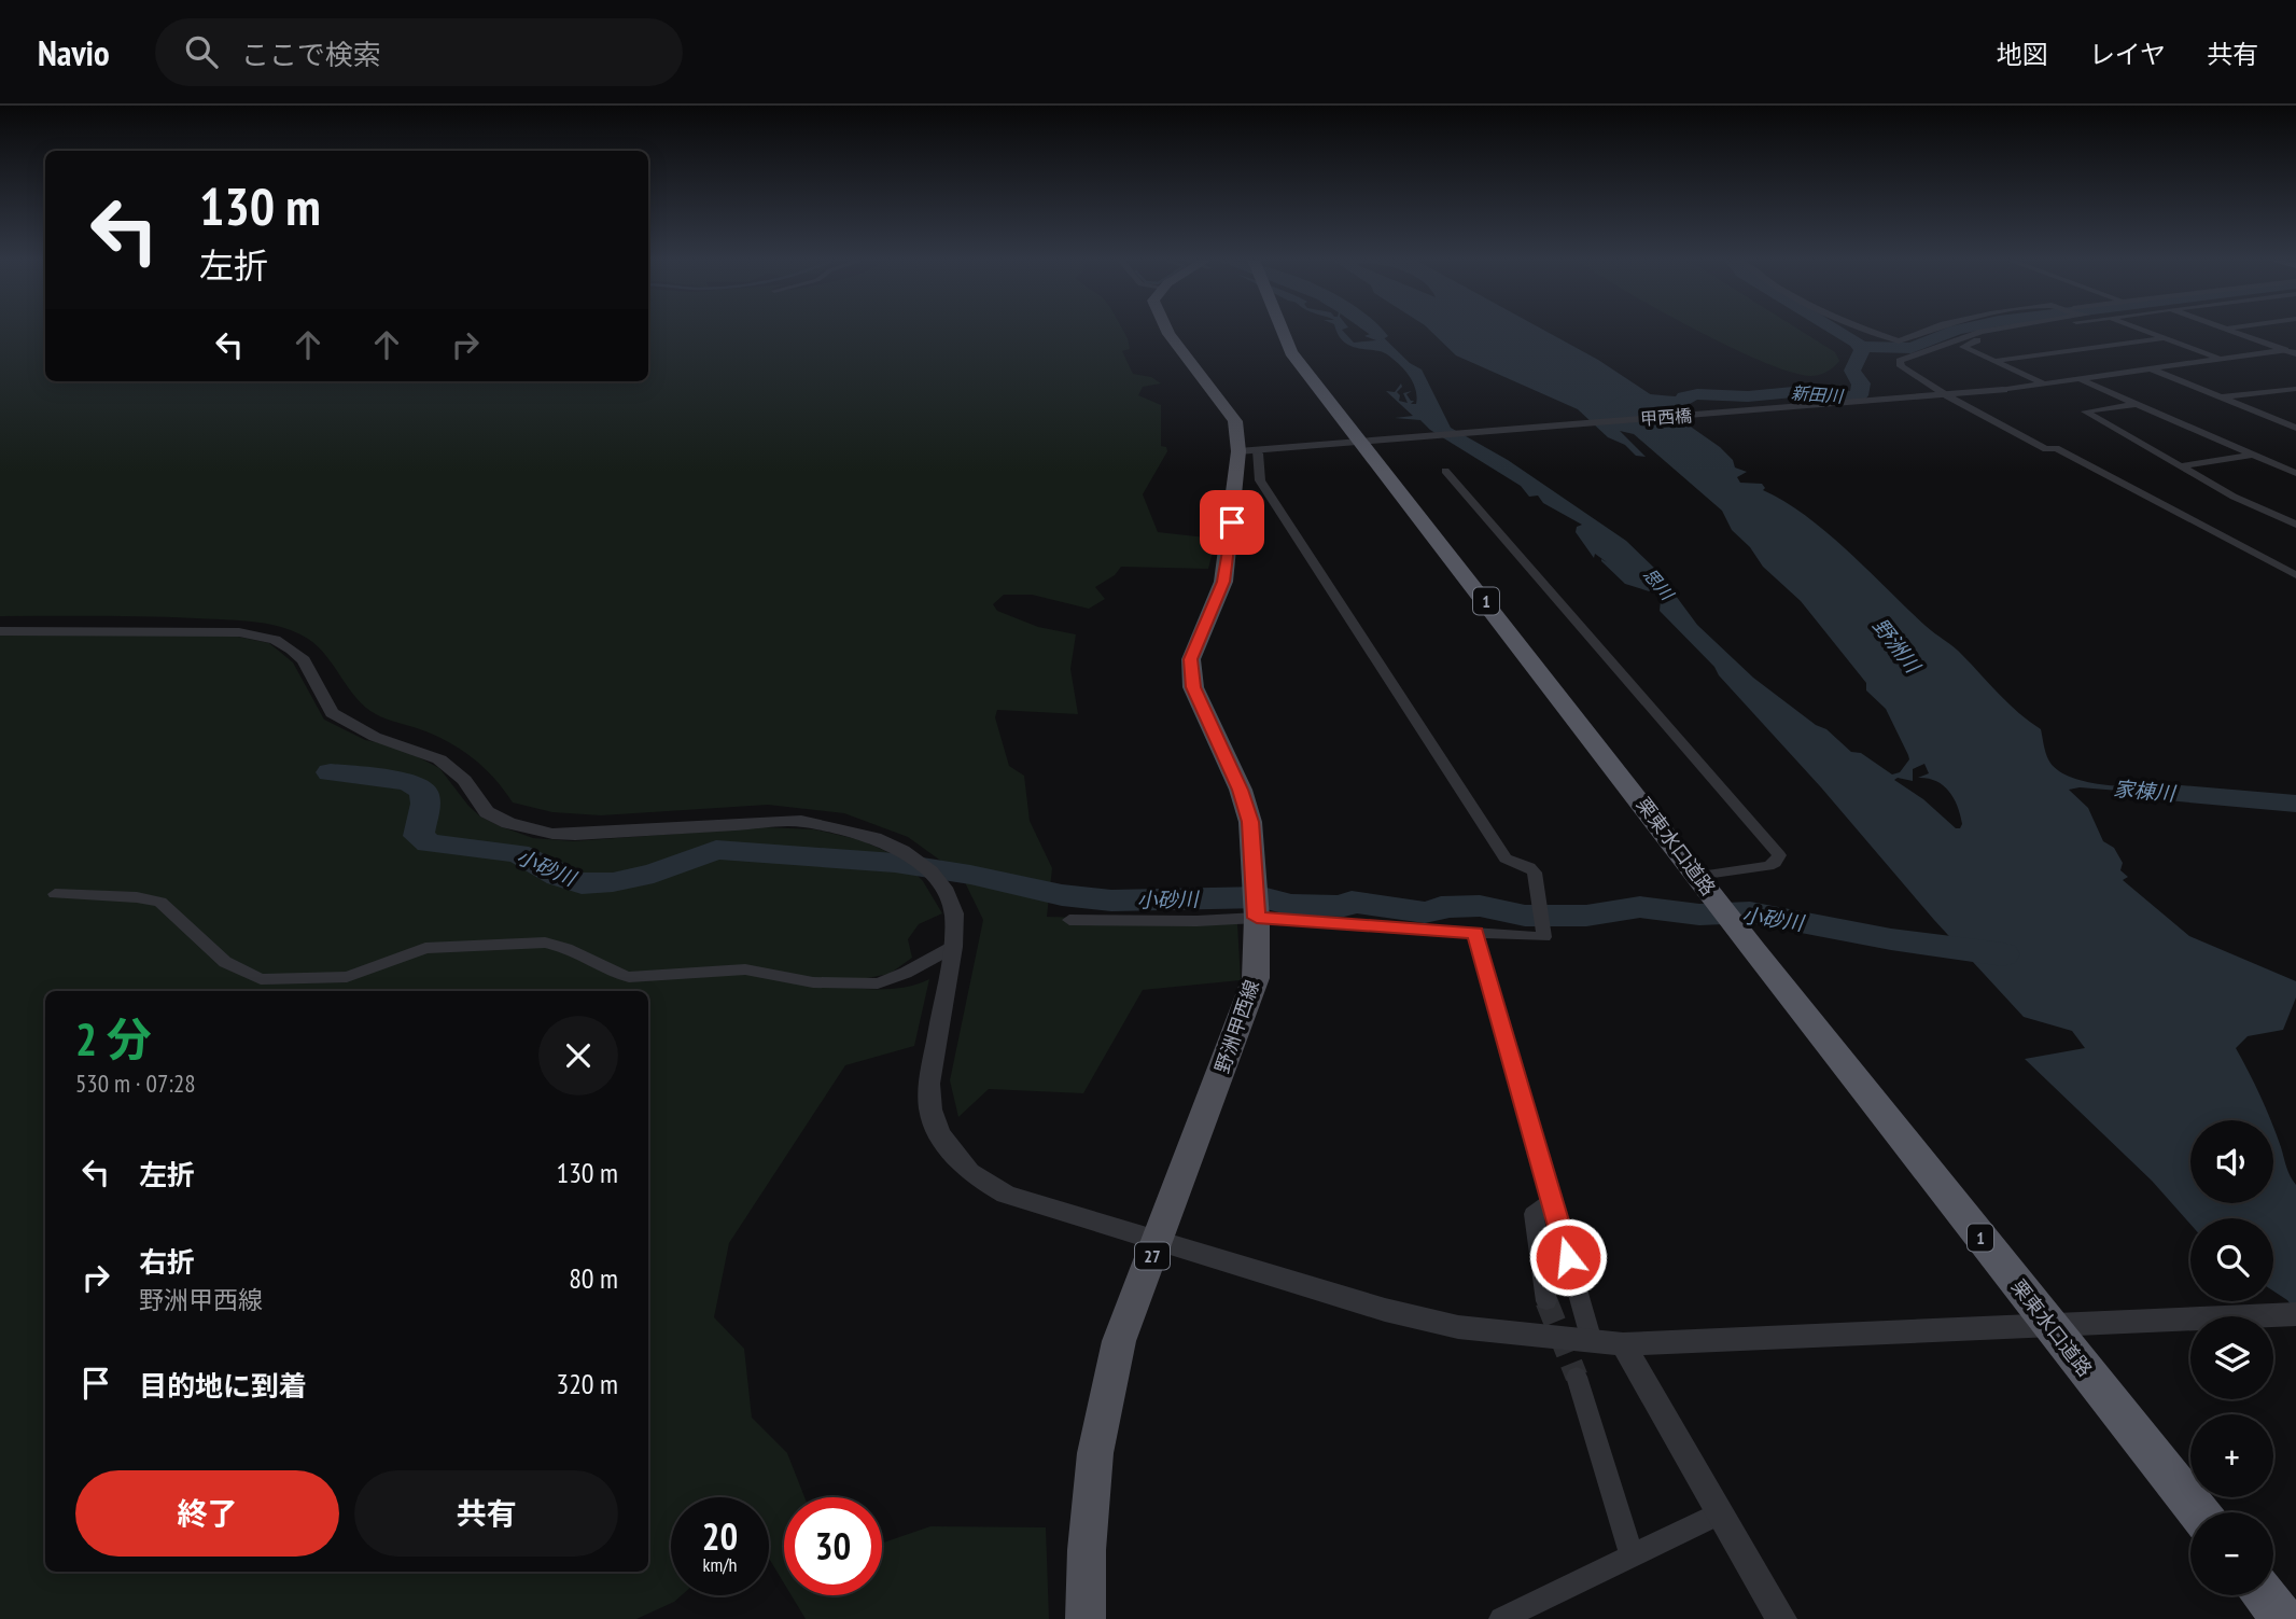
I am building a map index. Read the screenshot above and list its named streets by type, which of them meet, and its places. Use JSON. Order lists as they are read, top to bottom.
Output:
{
  "streets": {
    "highway": ["1", "栗東水口道路"],
    "main road": ["野洲甲西線", "27"],
    "street": ["甲西橋"]
  },
  "crossings": [
    ["甲西橋", "栗東水口道路"],
    ["甲西橋", "野洲甲西線"]
  ],
  "water": [
    "新田川",
    "思川",
    "野洲川",
    "家棟川",
    "小砂川"
  ],
  "page": {
    "header": "Navio",
    "search": "ここで検索",
    "nav": ["地図", "レイヤ", "共有"],
    "turn": ["130 m", "左折"],
    "heading": ["2 分", "530 m · 07:28"],
    "list": [
      {
        "name": "左折",
        "value": "130 m"
      },
      {
        "name": "右折",
        "note": "野洲甲西線",
        "value": "80 m"
      },
      {
        "name": "目的地に到着",
        "value": "320 m"
      }
    ],
    "map_buttons": ["+", "−"],
    "buttons": ["終了", "共有"],
    "speed": "20 km/h",
    "limit": "30"
  }
}
